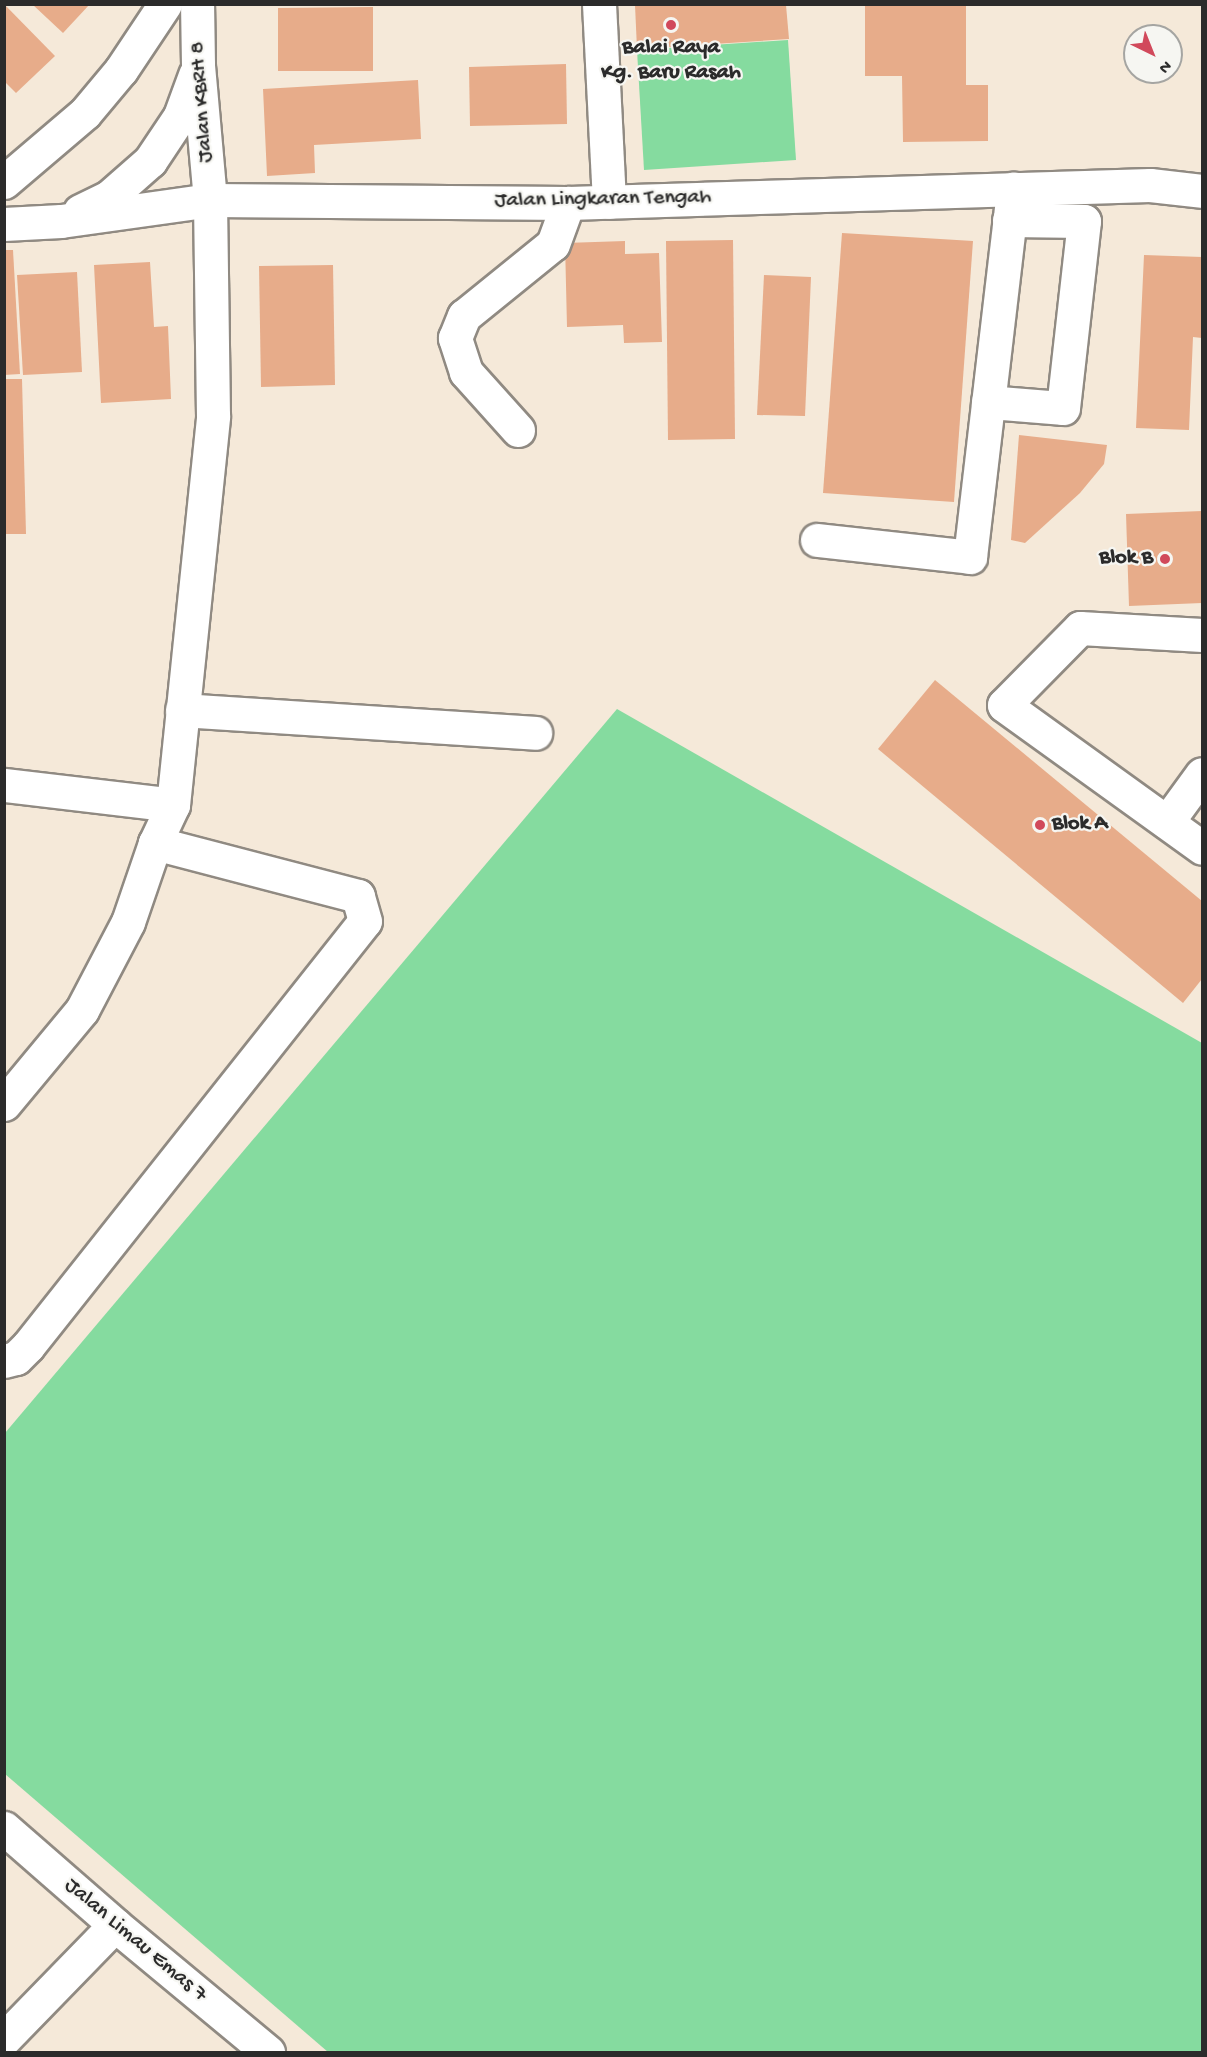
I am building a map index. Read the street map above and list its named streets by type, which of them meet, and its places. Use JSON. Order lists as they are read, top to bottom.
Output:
{
  "streets": {
    "street": ["Jalan KBRH 8", "Jalan Lingkaran Tengah", "Jalan Limau Emas 7"]
  },
  "crossings": [
    ["Jalan KBRH 8", "Jalan Lingkaran Tengah"]
  ],
  "places": ["Balai Raya Kg. Baru Rasah", "Blok B", "Blok A"],
  "north": "bottom right"
}
